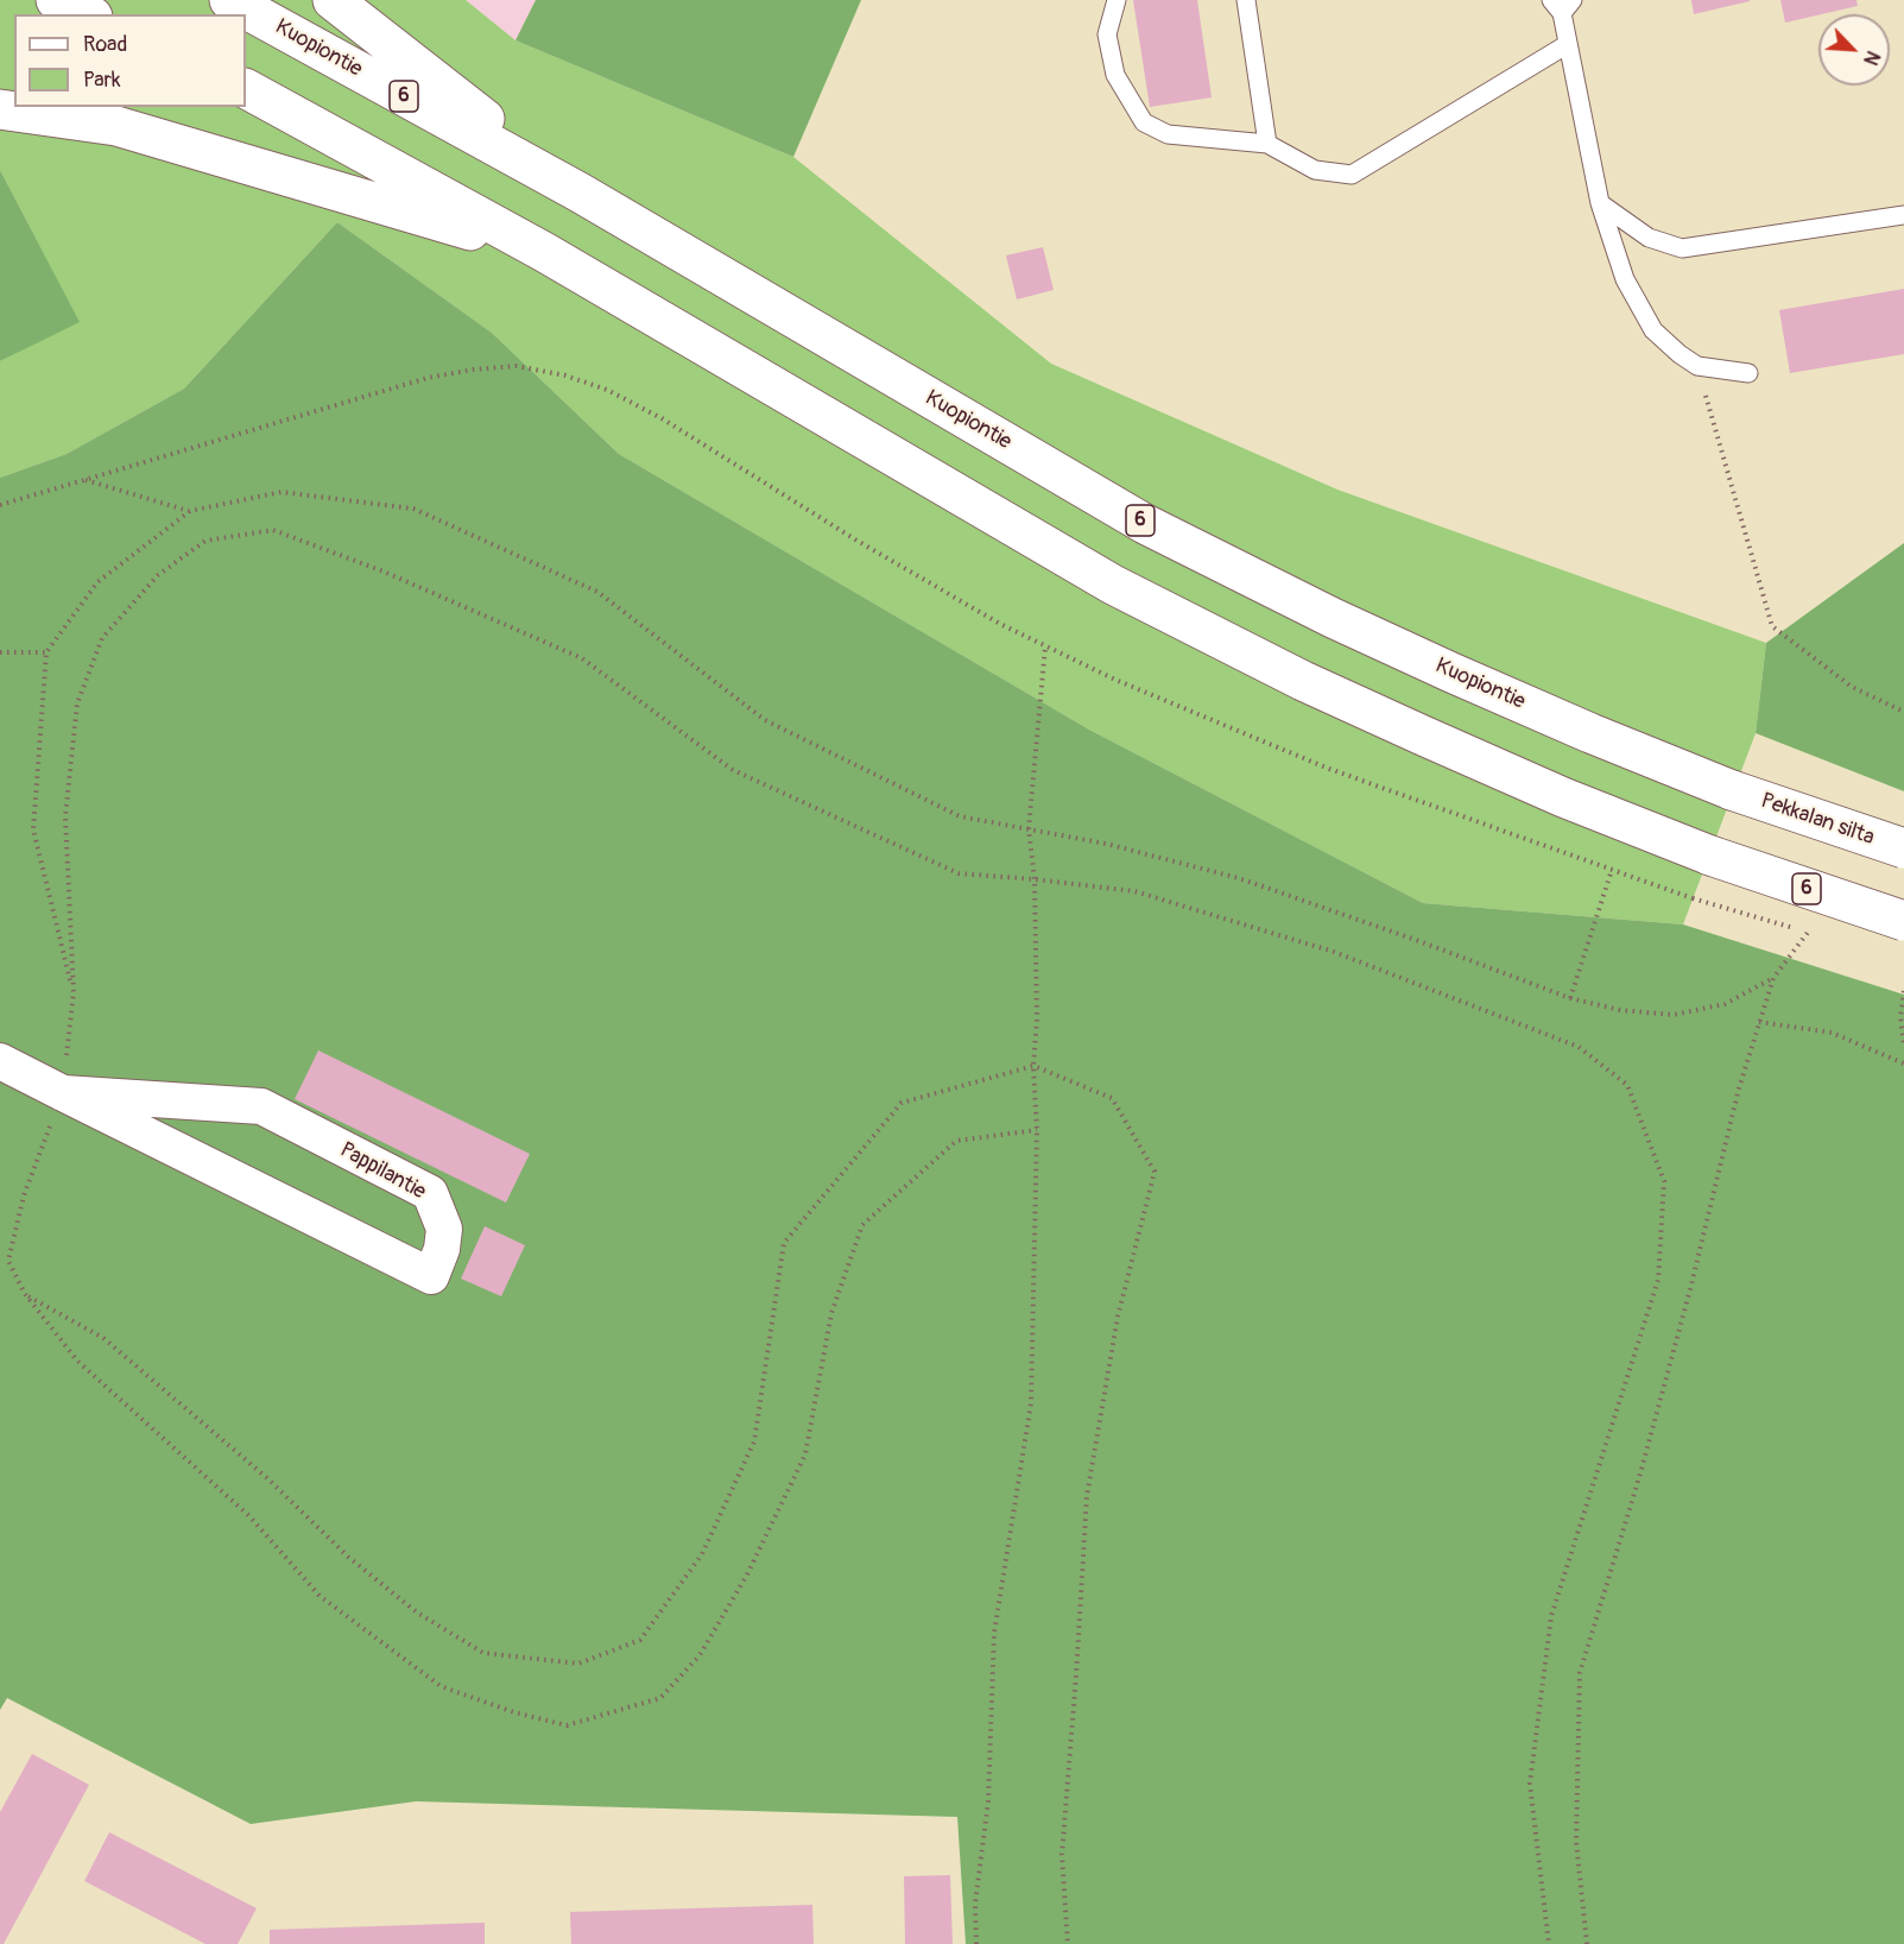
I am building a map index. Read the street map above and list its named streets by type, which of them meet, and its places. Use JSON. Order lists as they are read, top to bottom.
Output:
{
  "streets": {
    "highway": ["Kuopiontie", "6", "Pekkalan silta"],
    "street": ["Pappilantie"]
  },
  "crossings": [
    ["Kuopiontie", "Pekkalan silta"]
  ],
  "legend": ["Road", "Park"],
  "north": "bottom right"
}
